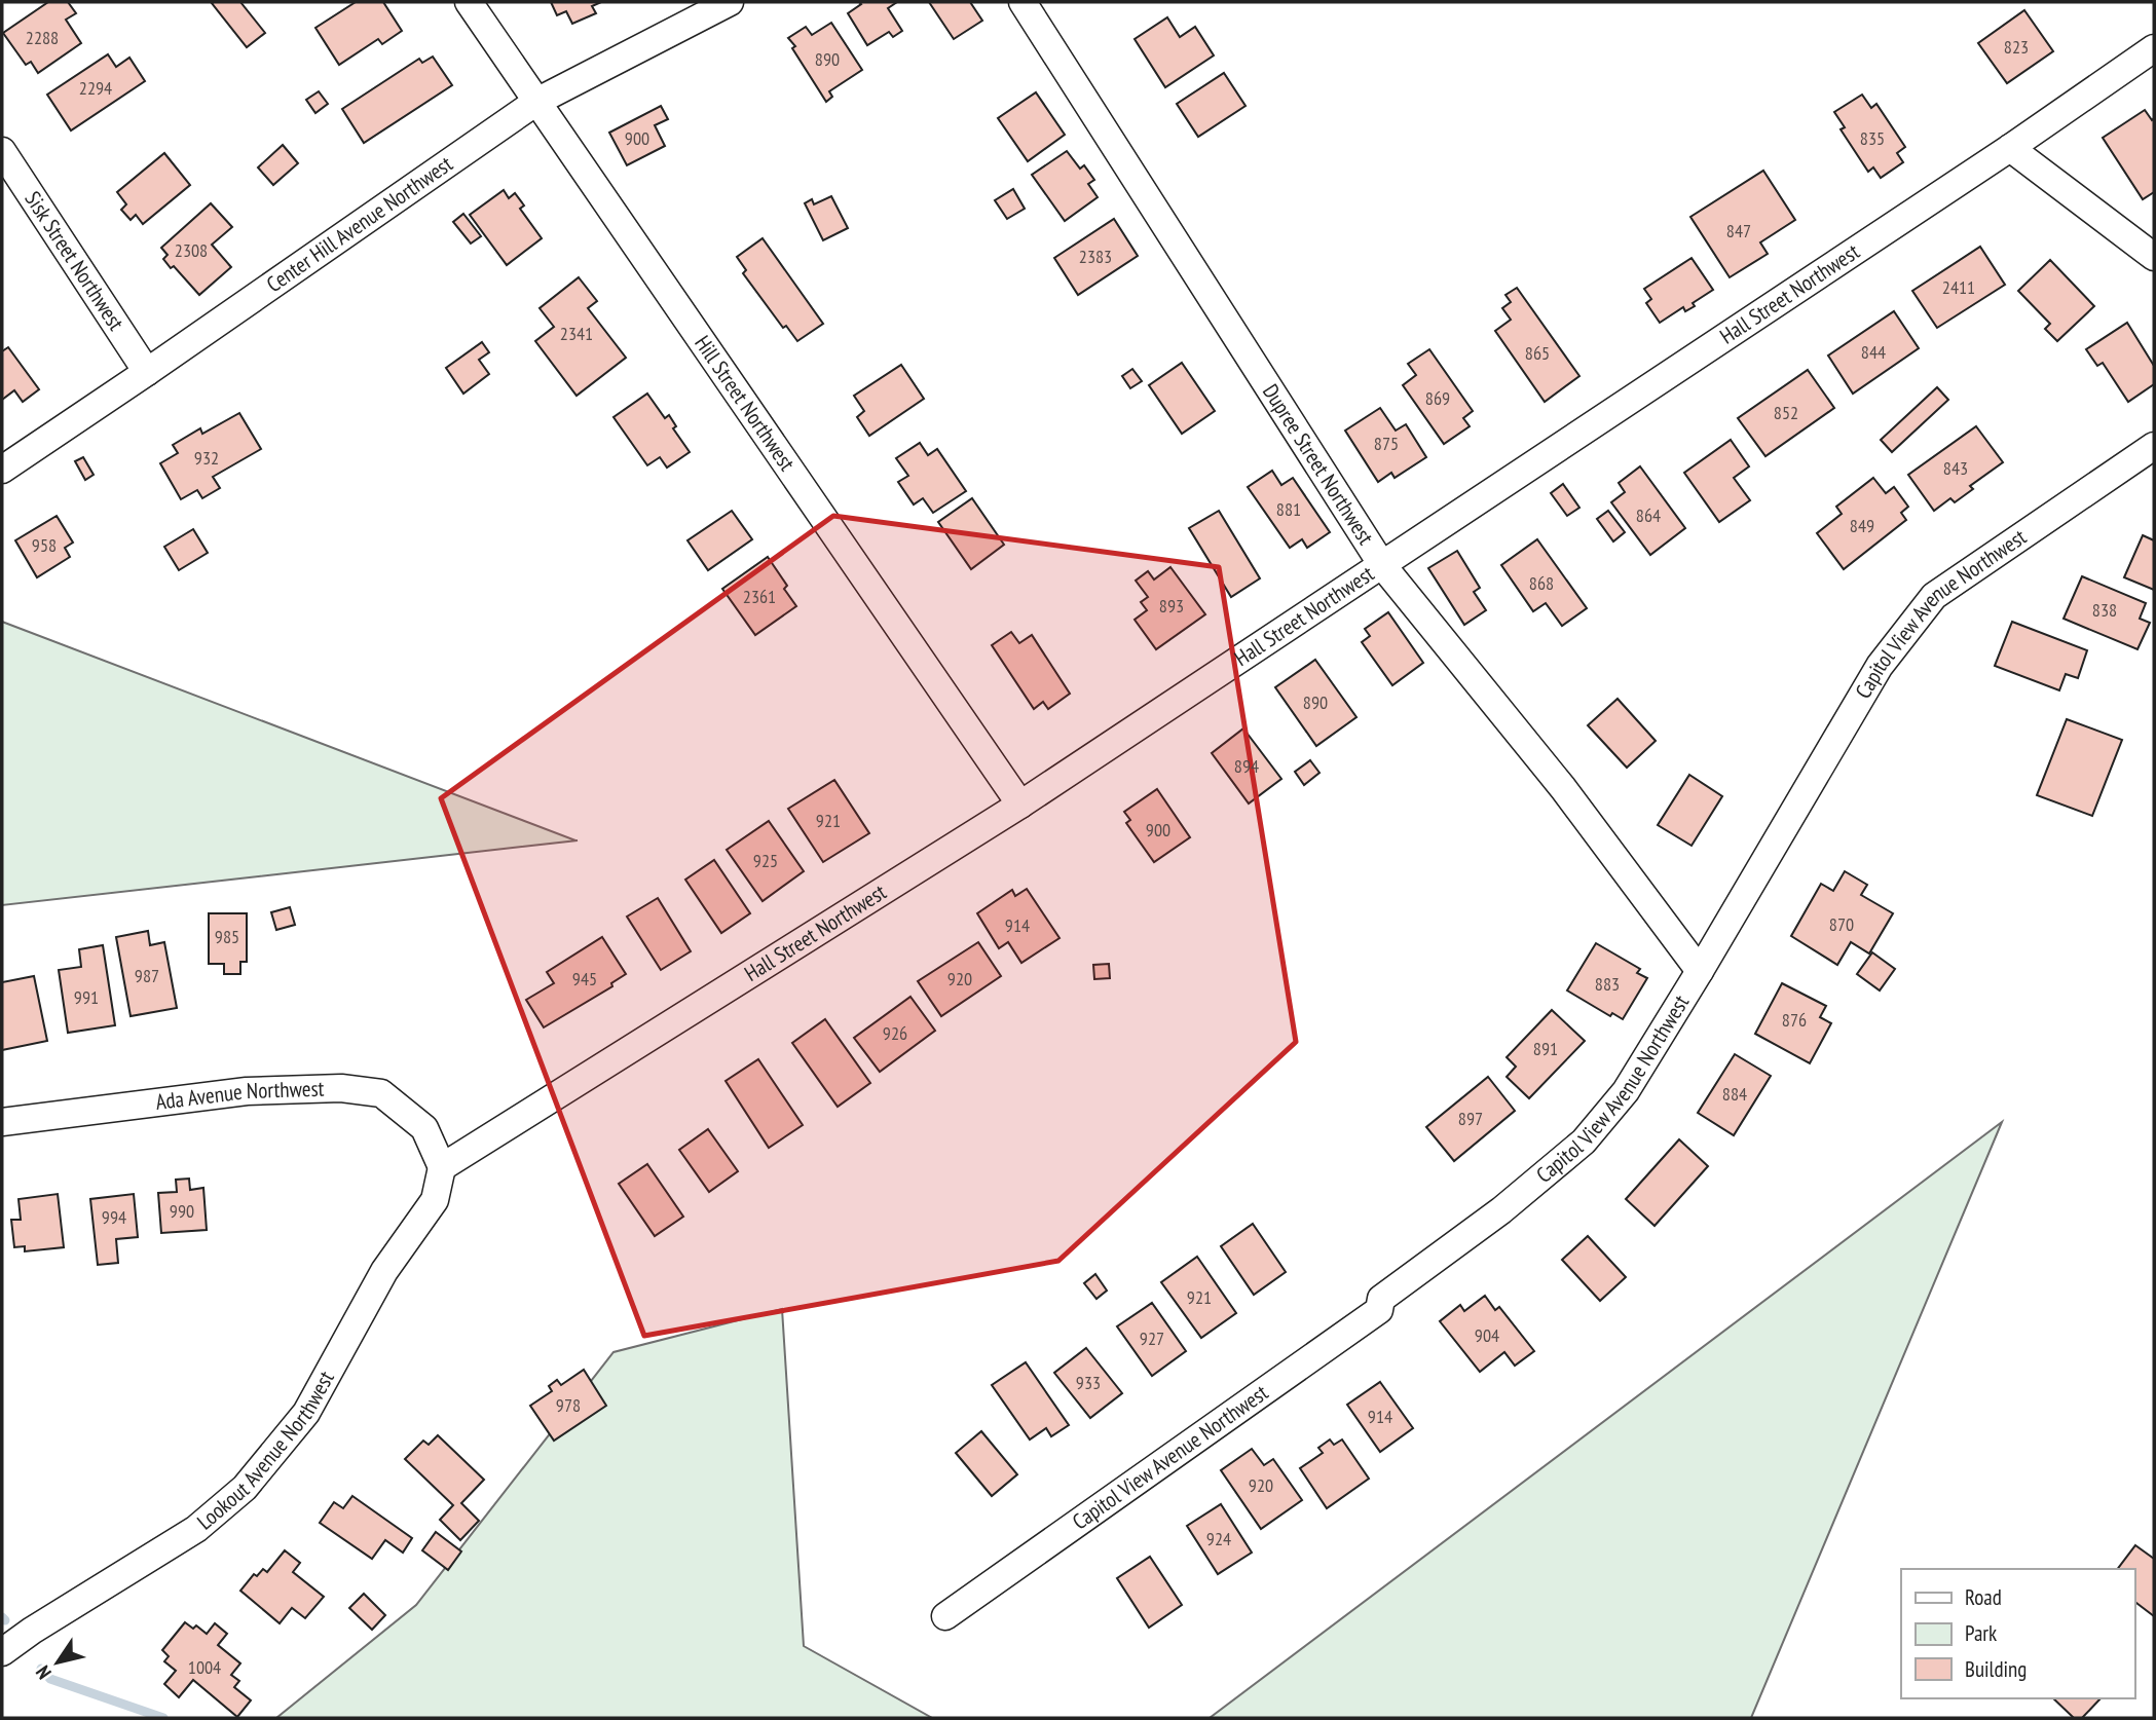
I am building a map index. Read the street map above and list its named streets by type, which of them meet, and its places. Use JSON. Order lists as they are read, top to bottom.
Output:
{
  "streets": {
    "street": [
      "Center Hill Avenue Northwest",
      "Sisk Street Northwest",
      "Hall Street Northwest",
      "Hill Street Northwest",
      "Dupree Street Northwest",
      "Capitol View Avenue Northwest",
      "Ada Avenue Northwest",
      "Lookout Avenue Northwest"
    ]
  },
  "crossings": [
    ["Center Hill Avenue Northwest", "Sisk Street Northwest"],
    ["Center Hill Avenue Northwest", "Hill Street Northwest"],
    ["Hall Street Northwest", "Hill Street Northwest"],
    ["Hall Street Northwest", "Dupree Street Northwest"],
    ["Hall Street Northwest", "Ada Avenue Northwest"],
    ["Hall Street Northwest", "Lookout Avenue Northwest"],
    ["Dupree Street Northwest", "Capitol View Avenue Northwest"],
    ["Ada Avenue Northwest", "Lookout Avenue Northwest"]
  ],
  "house_numbers": [
    "2288",
    "823",
    "890",
    "2294",
    "900",
    "835",
    "847",
    "2308",
    "2383",
    "2411",
    "2341",
    "844",
    "865",
    "869",
    "852",
    "875",
    "932",
    "843",
    "881",
    "864",
    "849",
    "958",
    "868",
    "2361",
    "893",
    "838",
    "890",
    "894",
    "921",
    "900",
    "925",
    "870",
    "914",
    "985",
    "987",
    "945",
    "920",
    "883",
    "991",
    "876",
    "926",
    "891",
    "884",
    "897",
    "990",
    "994",
    "921",
    "904",
    "927",
    "933",
    "978",
    "914",
    "920",
    "924",
    "1004"
  ],
  "legend": ["Road", "Park", "Building"],
  "north": "bottom left"
}
